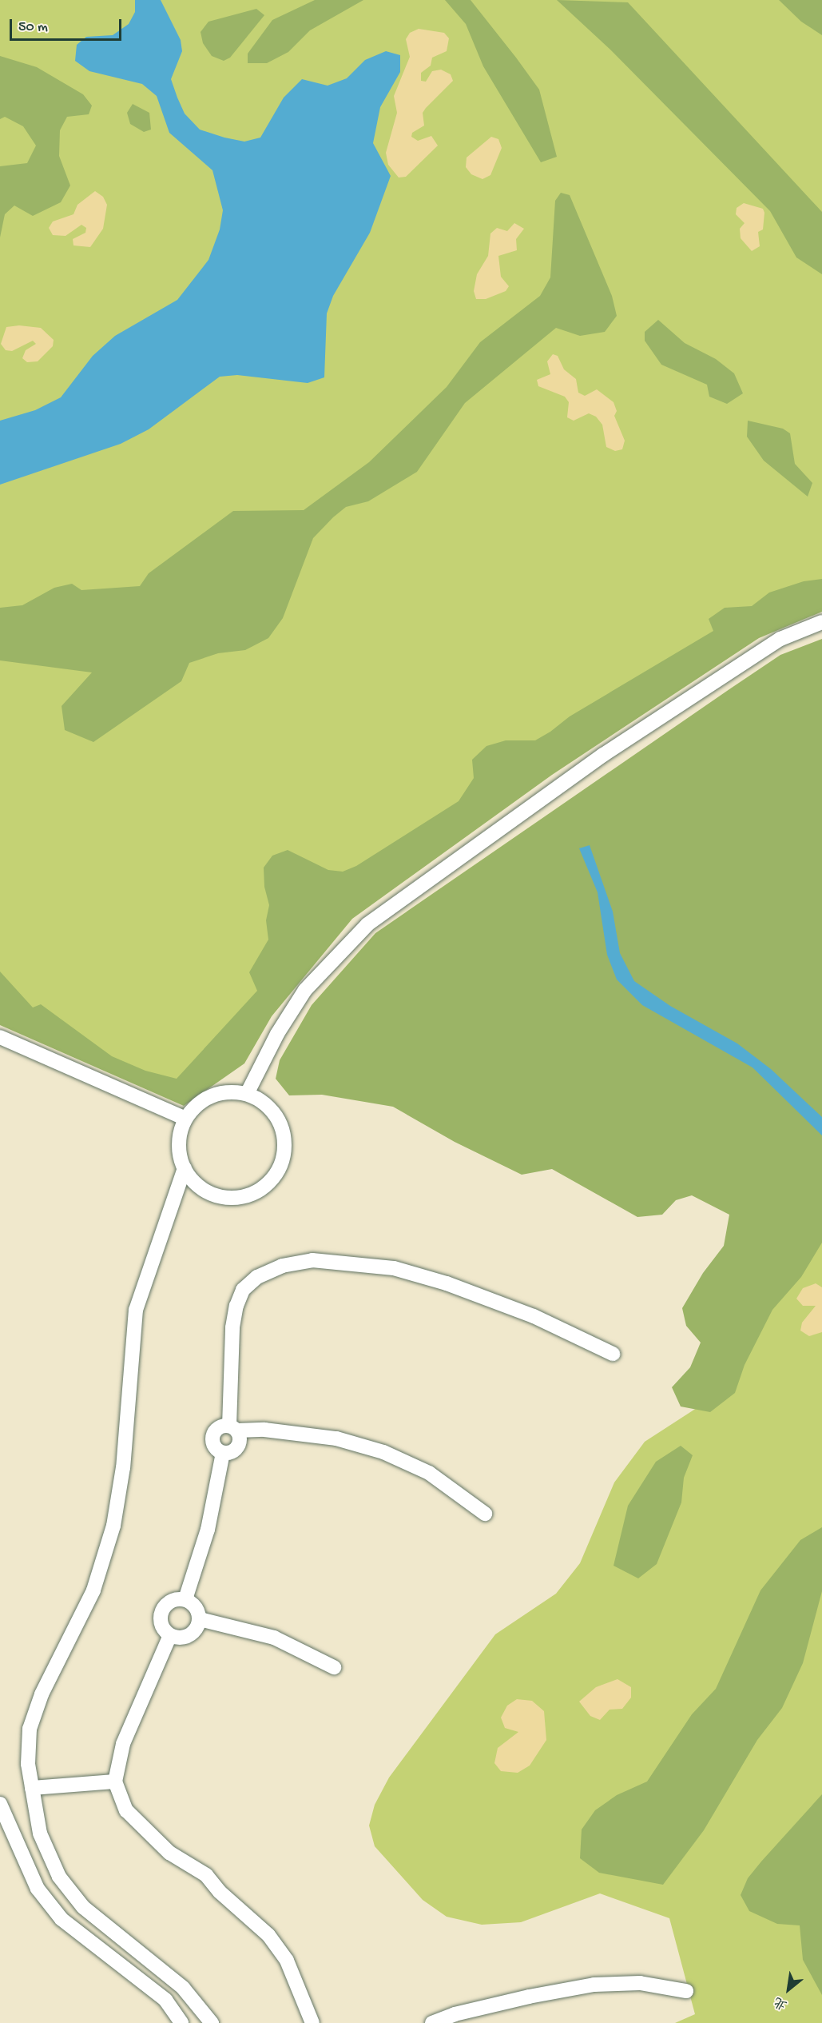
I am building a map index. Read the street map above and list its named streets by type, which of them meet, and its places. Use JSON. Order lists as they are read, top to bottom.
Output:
{
  "scale_bar": "50 m",
  "north": "bottom left"
}
